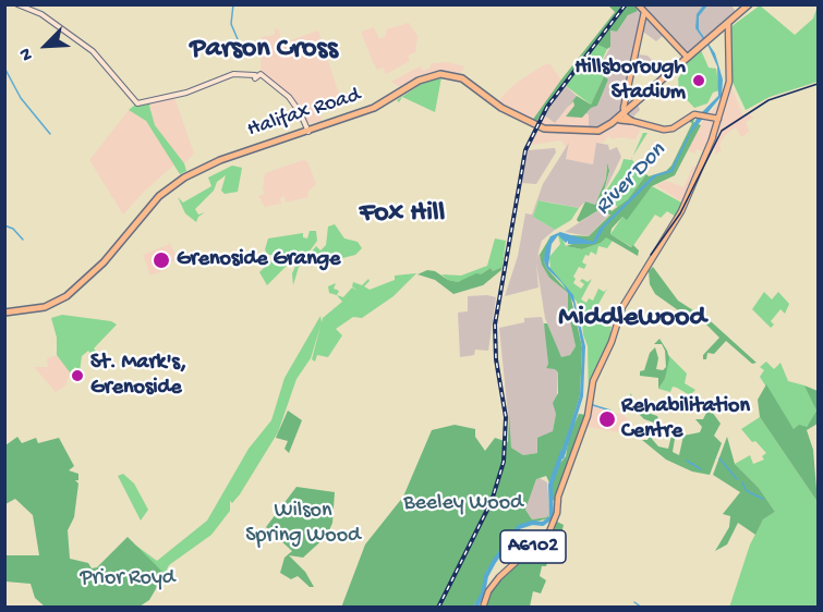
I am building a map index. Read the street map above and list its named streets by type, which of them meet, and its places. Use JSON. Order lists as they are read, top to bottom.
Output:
{
  "streets": {
    "highway": ["Halifax Road"],
    "main road": ["A6102"]
  },
  "districts": ["Parson Cross", "Fox Hill", "Middlewood"],
  "water": ["River Don"],
  "parks": ["Beeley Wood", "Wilson Spring Wood", "Prior Royd"],
  "places": [
    "Hillsborough Stadium",
    "Grenoside Grange",
    "St. Mark's, Grenoside",
    "Rehabilitation Centre"
  ],
  "north": "bottom left"
}
